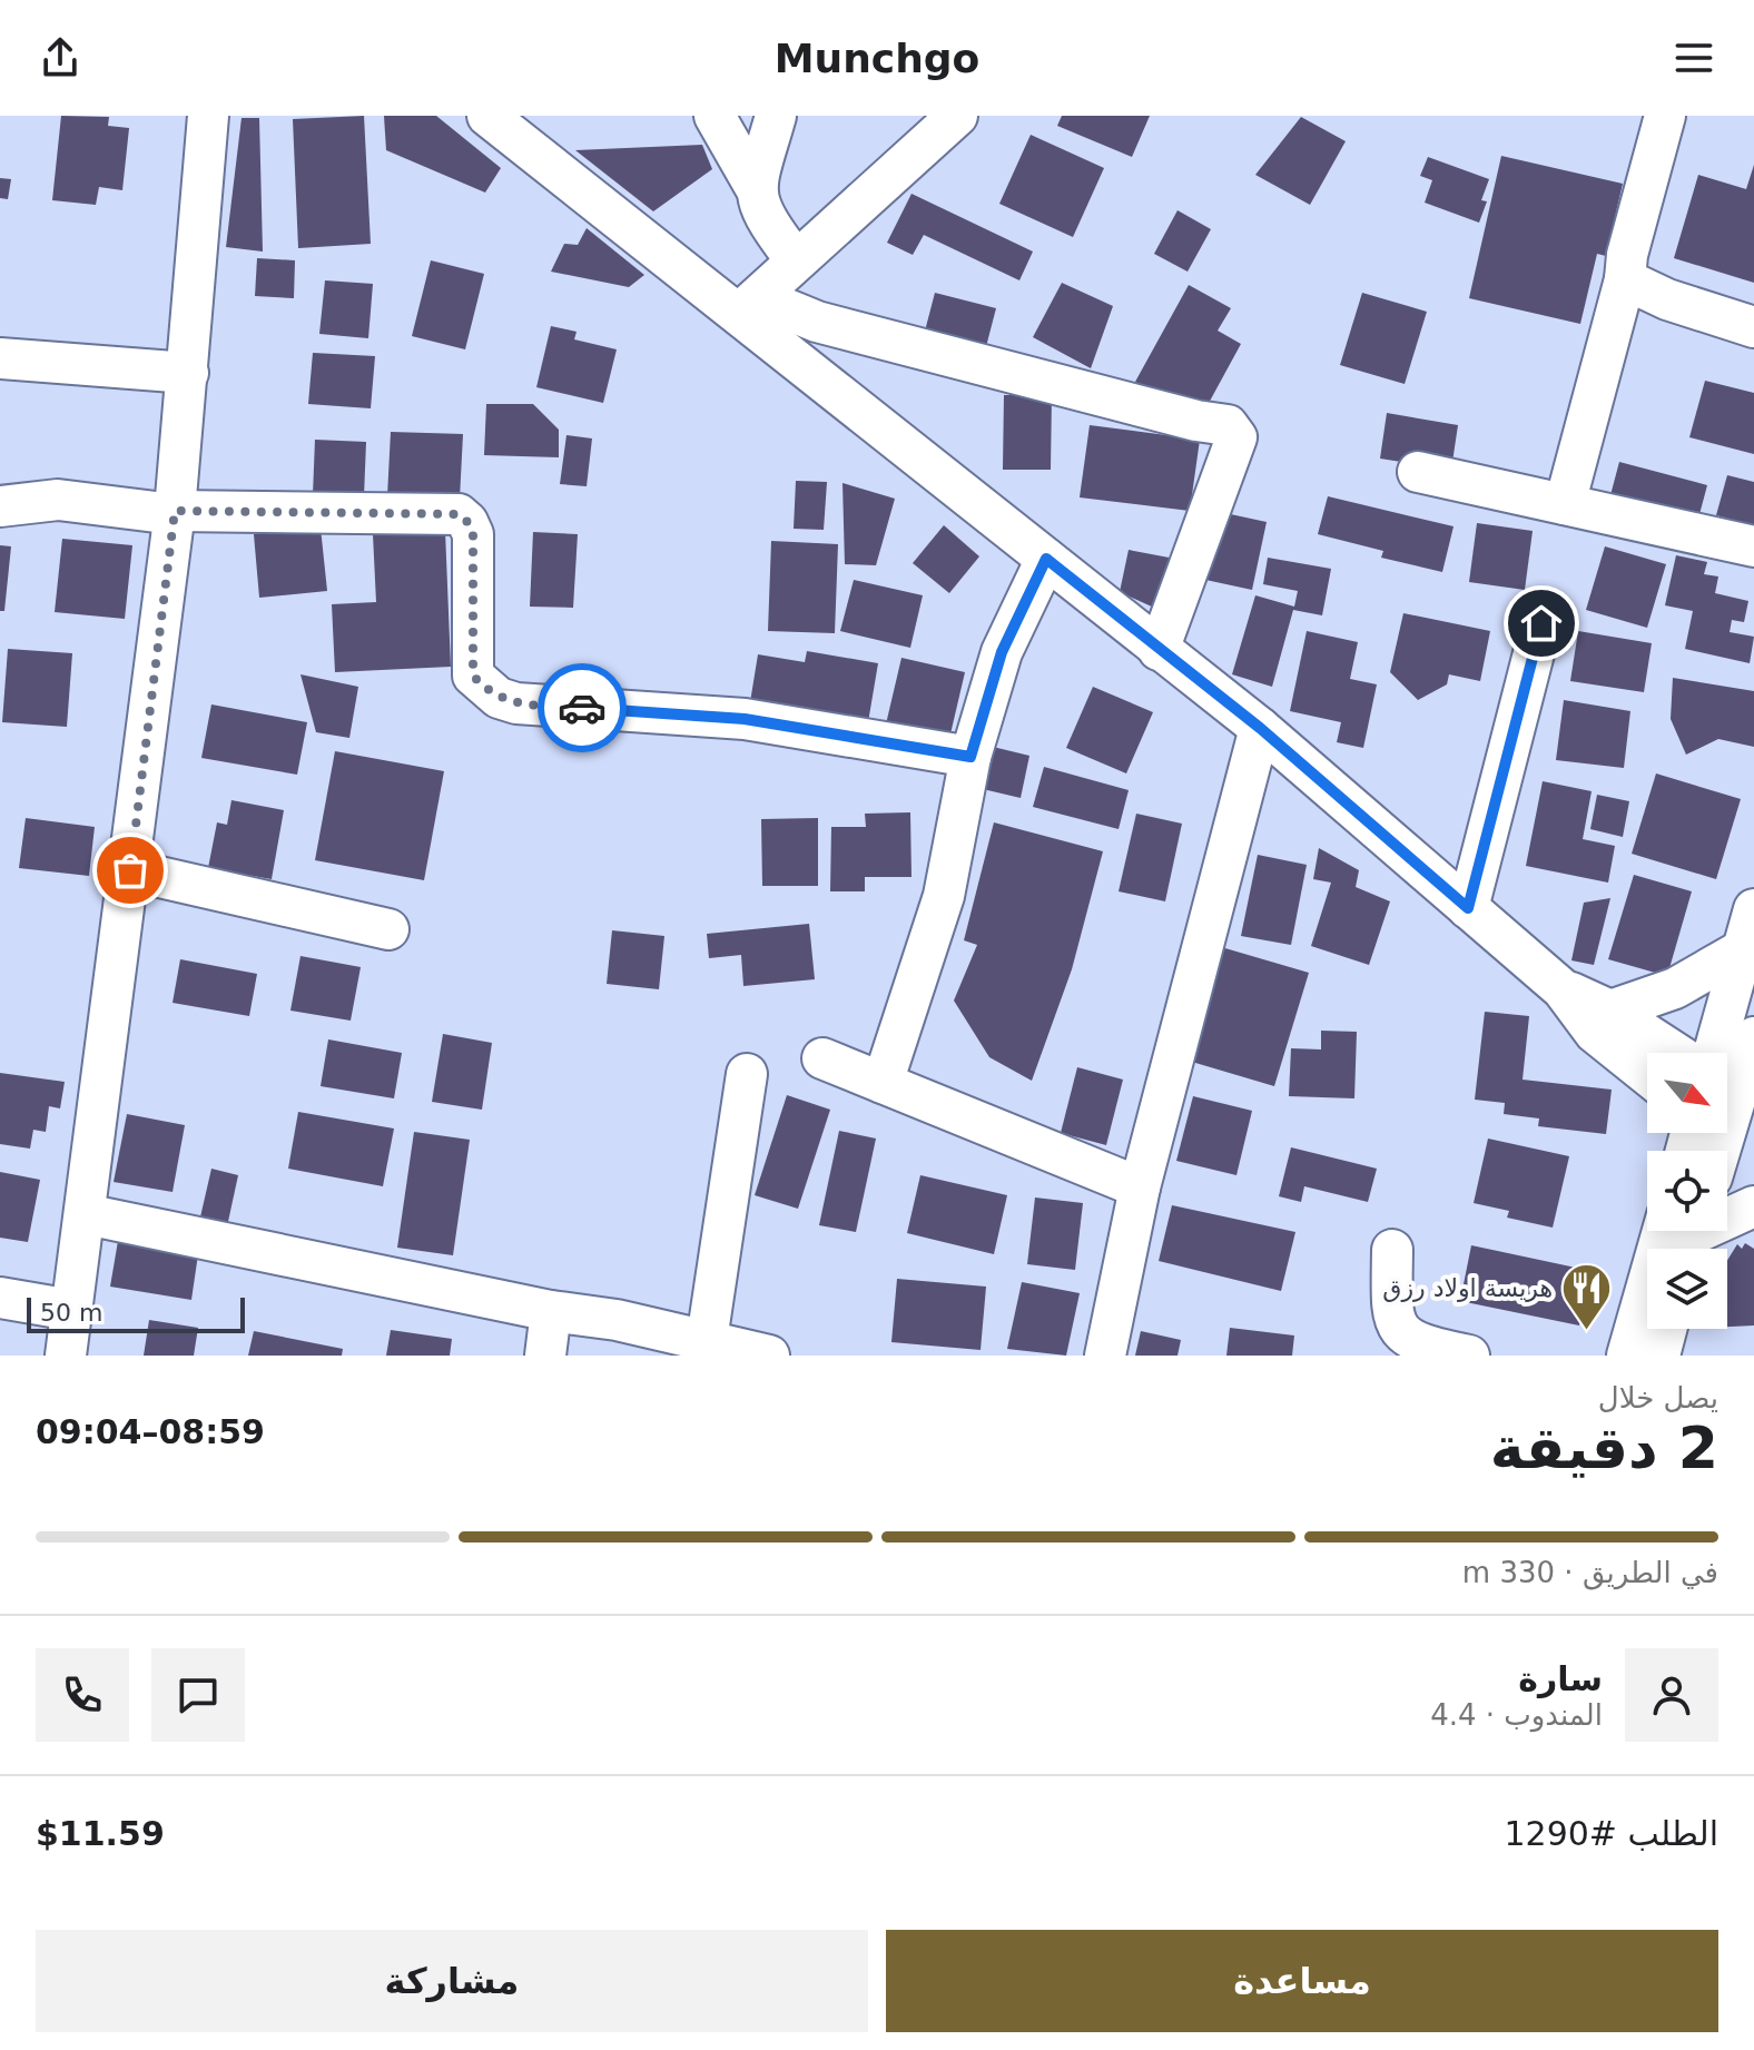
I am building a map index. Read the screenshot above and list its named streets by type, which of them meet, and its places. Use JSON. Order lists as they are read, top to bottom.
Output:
{
  "places": {
    "restaurant": ["هريسة اولاد رزق"]
  },
  "scale_bar": "50 m",
  "north": "bottom right",
  "page": {
    "header": "Munchgo",
    "scale": "50 m",
    "heading": ["2 دقيقة", "يصل خلال", "08:59–09:04"],
    "panel": [
      "سارة",
      "المندوب · 4.4",
      "الطلب #1290",
      "$11.59"
    ],
    "bar": "في الطريق · 330 m",
    "buttons": ["مساعدة", "مشاركة"]
  }
}
